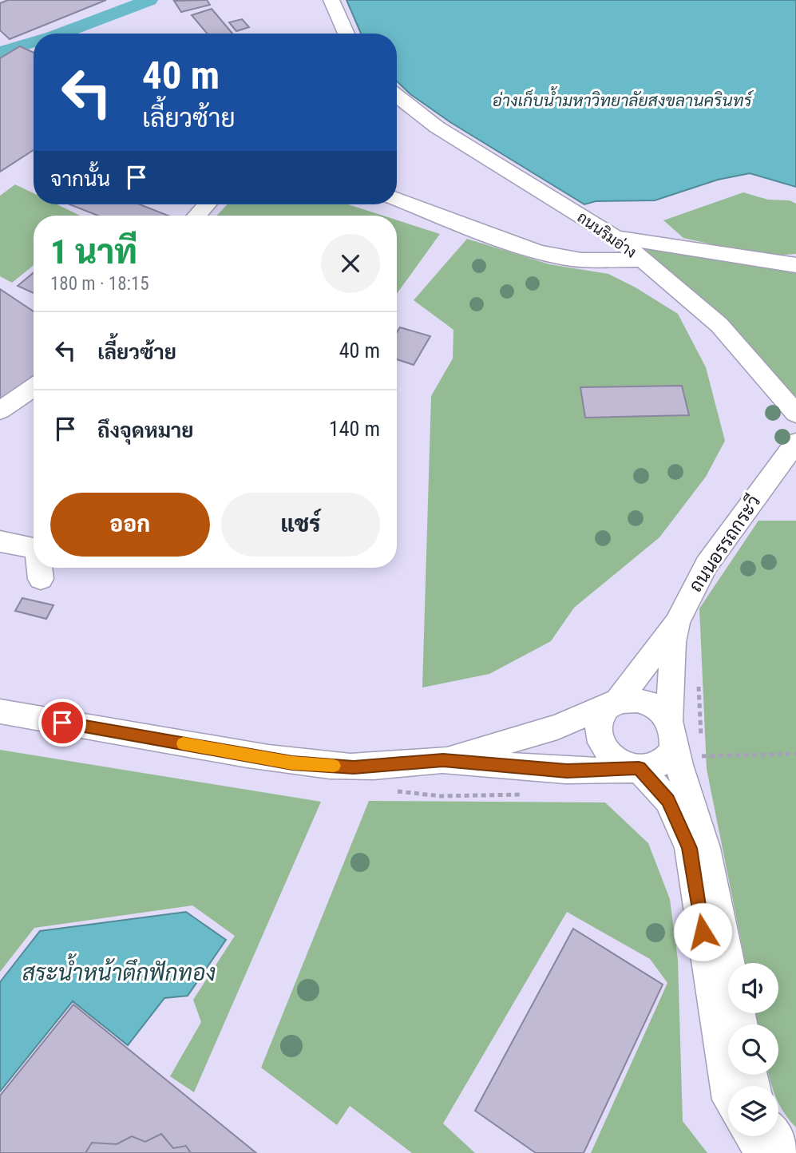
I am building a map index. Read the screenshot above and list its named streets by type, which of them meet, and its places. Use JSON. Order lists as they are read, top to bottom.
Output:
{
  "streets": {
    "street": ["ถนนริมอ่าง", "ถนนอรรถกระวี"]
  },
  "water": ["อ่างเก็บน้ำมหาวิทยาลัยสงขลานครินทร์", "สระน้ำหน้าตึกฟักทอง"],
  "page": {
    "turn": ["40 m", "เลี้ยวซ้าย"],
    "then": "จากนั้น",
    "heading": ["1 นาที", "180 m · 18:15"],
    "list": [
      {
        "name": "เลี้ยวซ้าย",
        "value": "40 m"
      },
      {
        "name": "ถึงจุดหมาย",
        "value": "140 m"
      }
    ],
    "buttons": ["ออก", "แชร์"]
  }
}
